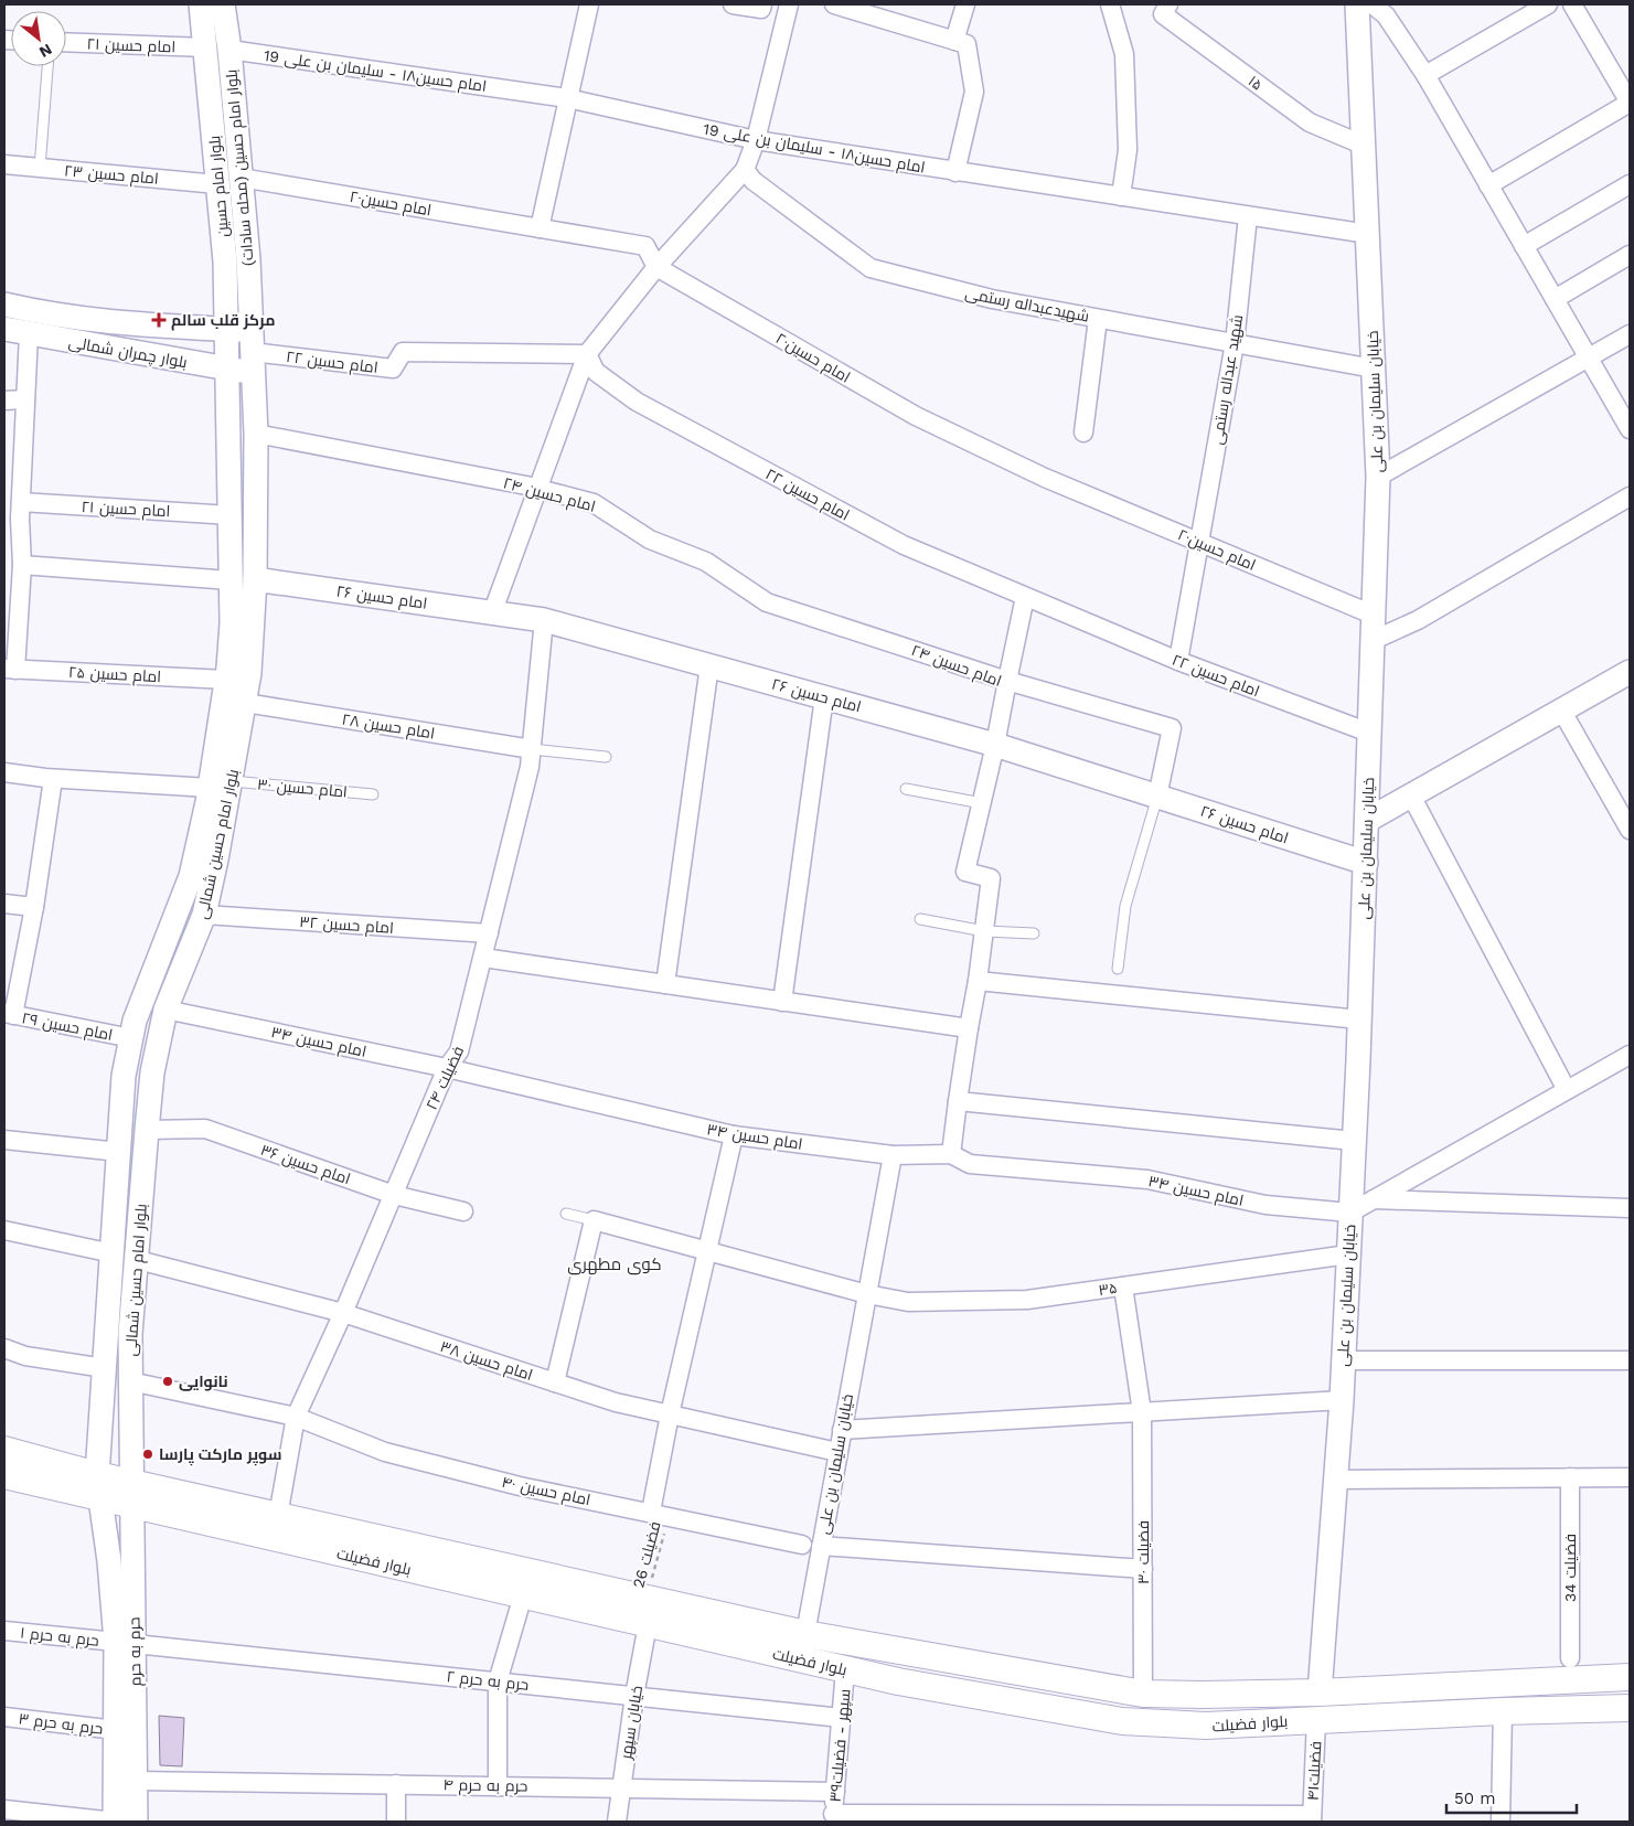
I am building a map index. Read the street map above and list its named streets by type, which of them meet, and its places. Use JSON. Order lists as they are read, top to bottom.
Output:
{
  "streets": {
    "main road": ["بلوار فضیلت"],
    "street": [
      "امام حسین ۲۱",
      "امام حسین۱۸ - سلیمان بن علی 19",
      "۱۵",
      "بلوار امام حسین (محله سادات)",
      "امام حسین ۲۳",
      "بلوار امام حسین",
      "امام حسین۲۰",
      "شهیدعبداله رستمی",
      "بلوار چمران شمالی",
      "امام حسین ۲۲",
      "شهید عبداله رستمی",
      "خیابان سلیمان بن علی",
      "امام حسین ۲۴",
      "امام حسین ۲۶",
      "امام حسین ۲۵",
      "امام حسین ۲۸",
      "بلوار امام حسین شمالی",
      "امام حسین ۳۲",
      "امام حسین ۲۹",
      "امام حسین ۳۴",
      "فضیلت ۲۴",
      "امام حسین ۳۶",
      "۳۵",
      "امام حسین ۳۸",
      "امام حسین ۴۰",
      "فضیلت ۳۰",
      "فضیلت 34",
      "حرم به حرم ۱",
      "حرم به حرم",
      "حرم به حرم ۲",
      "خیابان سپهر",
      "حرم به حرم ۳",
      "سپهر - فضیلت۳۹",
      "فضیلت۴۱",
      "حرم به حرم ۴"
    ],
    "lane": ["امام حسین ۳۰"],
    "path": ["فضیلت 26"]
  },
  "crossings": [
    ["امام حسین ۲۱", "امام حسین۱۸ - سلیمان بن علی 19"],
    ["امام حسین ۲۱", "بلوار امام حسین (محله سادات)"],
    ["امام حسین ۲۱", "بلوار امام حسین"],
    ["امام حسین ۲۱", "بلوار امام حسین شمالی"],
    ["امام حسین۱۸ - سلیمان بن علی 19", "بلوار امام حسین (محله سادات)"],
    ["امام حسین۱۸ - سلیمان بن علی 19", "بلوار امام حسین"],
    ["امام حسین۱۸ - سلیمان بن علی 19", "شهید عبداله رستمی"],
    ["امام حسین۱۸ - سلیمان بن علی 19", "خیابان سلیمان بن علی"],
    ["۱۵", "خیابان سلیمان بن علی"],
    ["بلوار امام حسین (محله سادات)", "بلوار امام حسین"],
    ["بلوار امام حسین (محله سادات)", "امام حسین۲۰"],
    ["بلوار امام حسین (محله سادات)", "بلوار چمران شمالی"],
    ["بلوار امام حسین (محله سادات)", "امام حسین ۲۲"],
    ["بلوار امام حسین (محله سادات)", "بلوار امام حسین شمالی"],
    ["امام حسین ۲۳", "بلوار امام حسین"],
    ["بلوار امام حسین", "بلوار چمران شمالی"],
    ["بلوار امام حسین", "بلوار امام حسین شمالی"],
    ["امام حسین۲۰", "شهید عبداله رستمی"],
    ["امام حسین۲۰", "خیابان سلیمان بن علی"],
    ["شهیدعبداله رستمی", "شهید عبداله رستمی"],
    ["شهیدعبداله رستمی", "خیابان سلیمان بن علی"],
    ["بلوار چمران شمالی", "امام حسین ۲۲"],
    ["بلوار چمران شمالی", "بلوار امام حسین شمالی"],
    ["امام حسین ۲۲", "شهید عبداله رستمی"],
    ["امام حسین ۲۲", "خیابان سلیمان بن علی"],
    ["امام حسین ۲۲", "بلوار امام حسین شمالی"],
    ["خیابان سلیمان بن علی", "امام حسین ۲۶"],
    ["خیابان سلیمان بن علی", "امام حسین ۳۴"],
    ["خیابان سلیمان بن علی", "۳۵"],
    ["خیابان سلیمان بن علی", "امام حسین ۳۸"],
    ["خیابان سلیمان بن علی", "بلوار فضیلت"],
    ["امام حسین ۲۴", "امام حسین ۲۶"],
    ["امام حسین ۲۴", "بلوار امام حسین شمالی"],
    ["امام حسین ۲۶", "بلوار امام حسین شمالی"],
    ["امام حسین ۲۶", "فضیلت ۲۴"],
    ["امام حسین ۲۵", "بلوار امام حسین شمالی"],
    ["امام حسین ۲۸", "بلوار امام حسین شمالی"],
    ["امام حسین ۲۸", "فضیلت ۲۴"],
    ["امام حسین ۳۰", "بلوار امام حسین شمالی"],
    ["بلوار امام حسین شمالی", "امام حسین ۳۲"],
    ["بلوار امام حسین شمالی", "امام حسین ۲۹"],
    ["بلوار امام حسین شمالی", "امام حسین ۳۴"],
    ["بلوار امام حسین شمالی", "امام حسین ۳۶"],
    ["بلوار امام حسین شمالی", "امام حسین ۳۸"],
    ["بلوار امام حسین شمالی", "امام حسین ۴۰"],
    ["بلوار امام حسین شمالی", "بلوار فضیلت"],
    ["بلوار امام حسین شمالی", "حرم به حرم"],
    ["امام حسین ۳۲", "فضیلت ۲۴"],
    ["امام حسین ۳۴", "فضیلت ۲۴"],
    ["فضیلت ۲۴", "امام حسین ۳۶"],
    ["فضیلت ۲۴", "امام حسین ۳۸"],
    ["فضیلت ۲۴", "امام حسین ۴۰"],
    ["فضیلت ۲۴", "بلوار فضیلت"],
    ["۳۵", "فضیلت ۳۰"],
    ["امام حسین ۴۰", "فضیلت 26"],
    ["فضیلت ۳۰", "بلوار فضیلت"],
    ["فضیلت 26", "بلوار فضیلت"],
    ["بلوار فضیلت", "حرم به حرم"],
    ["بلوار فضیلت", "خیابان سپهر"],
    ["بلوار فضیلت", "سپهر - فضیلت۳۹"],
    ["بلوار فضیلت", "فضیلت۴۱"],
    ["حرم به حرم ۱", "حرم به حرم"],
    ["حرم به حرم ۱", "حرم به حرم ۲"],
    ["حرم به حرم", "حرم به حرم ۲"],
    ["حرم به حرم", "حرم به حرم ۳"],
    ["حرم به حرم", "حرم به حرم ۴"],
    ["حرم به حرم ۲", "خیابان سپهر"],
    ["حرم به حرم ۲", "سپهر - فضیلت۳۹"],
    ["خیابان سپهر", "حرم به حرم ۴"],
    ["سپهر - فضیلت۳۹", "حرم به حرم ۴"]
  ],
  "districts": ["کوی مطهری"],
  "places": {
    "health": ["مرکز قلب سالم"],
    "other": ["نانوایی", "سوپر مارکت پارسا"]
  },
  "scale_bar": "50 m",
  "north": "bottom right"
}
